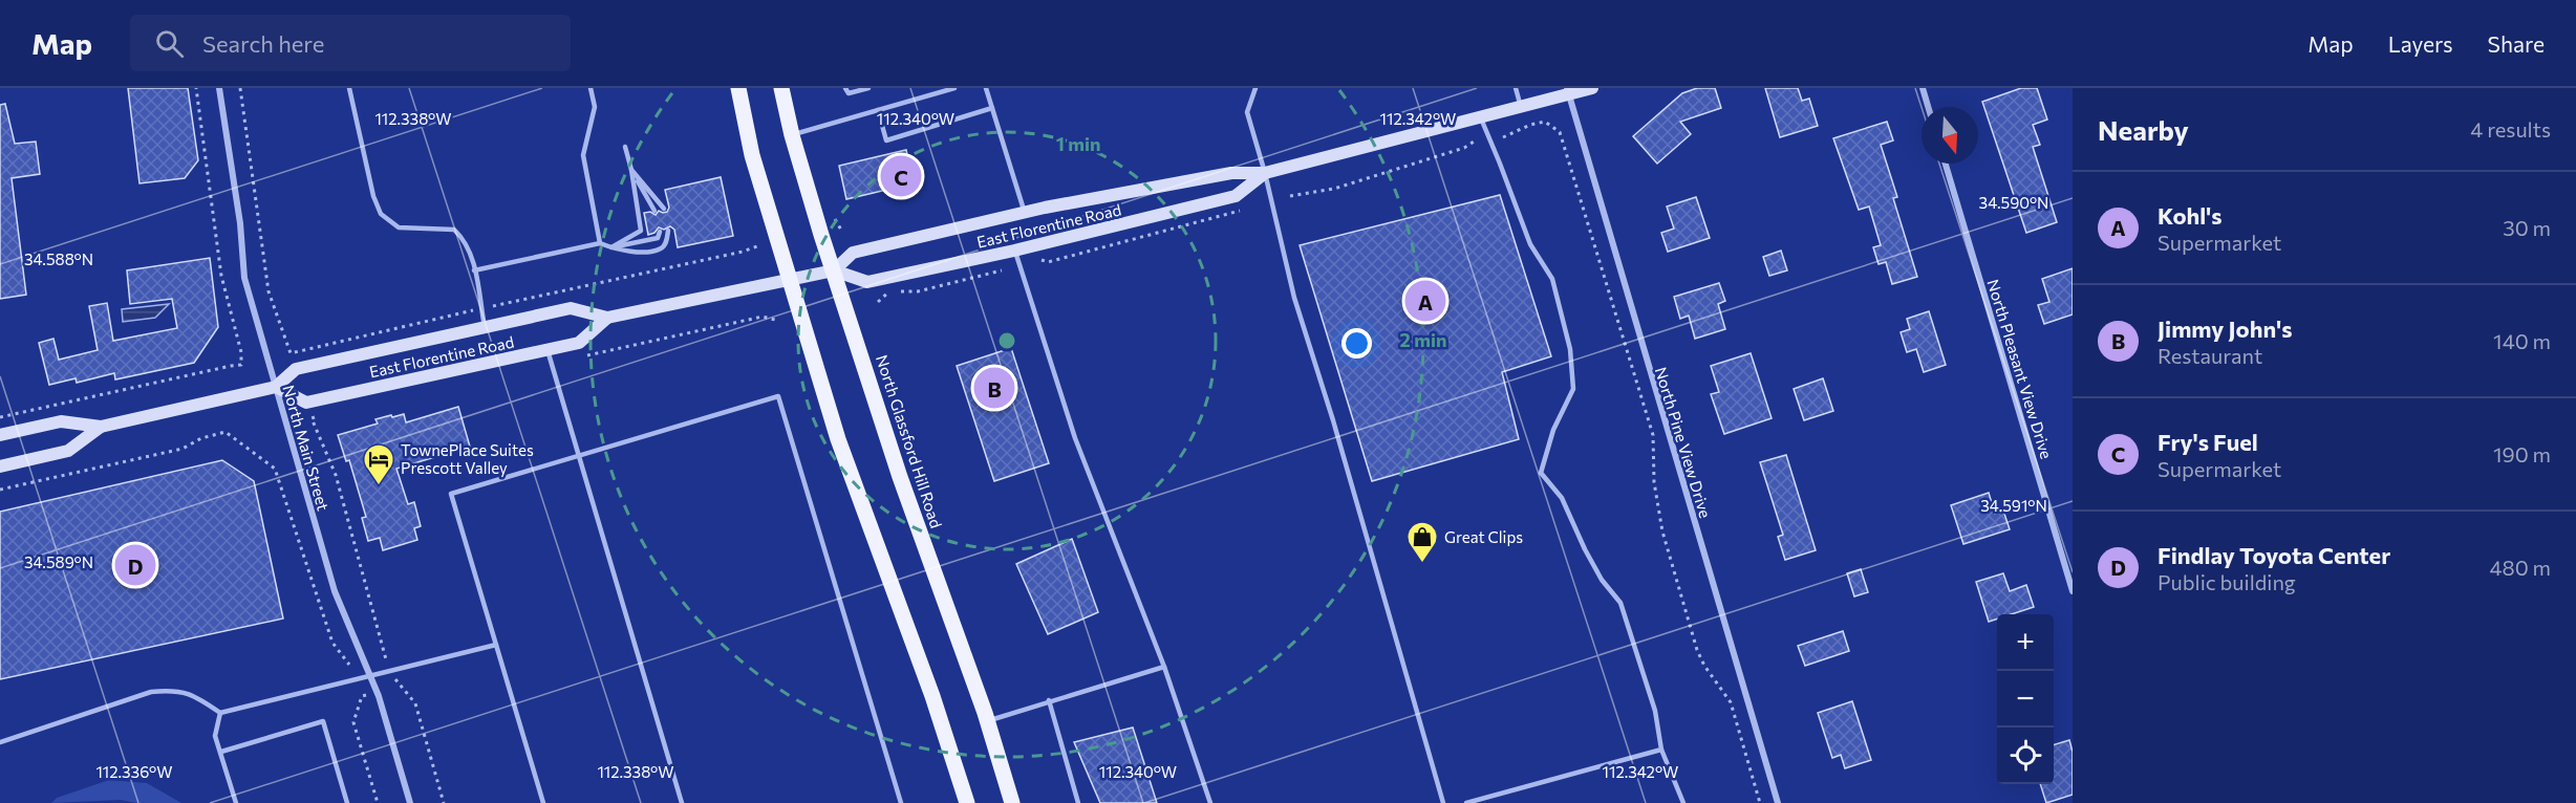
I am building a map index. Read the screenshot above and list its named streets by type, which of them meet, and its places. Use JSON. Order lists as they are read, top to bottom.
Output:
{
  "streets": {
    "main road": ["North Glassford Hill Road"],
    "street": [
      "East Florentine Road",
      "North Pleasant View Drive",
      "North Pine View Drive",
      "North Main Street"
    ]
  },
  "crossings": [
    ["East Florentine Road", "North Glassford Hill Road"],
    ["East Florentine Road", "North Pine View Drive"],
    ["East Florentine Road", "North Main Street"]
  ],
  "places": {
    "hotel": ["TownePlace Suites Prescott Valley"],
    "shop": ["Great Clips"]
  },
  "north": "bottom",
  "page": {
    "header": "Map",
    "search": "Search here",
    "nav": ["Map", "Layers", "Share"],
    "heading": ["Nearby", "4 results"],
    "pins": [
      "C",
      "A",
      "B",
      "D"
    ],
    "list": [
      {
        "mark": "A",
        "name": "Kohl's",
        "note": "Supermarket",
        "value": "30 m"
      },
      {
        "mark": "B",
        "name": "Jimmy John's",
        "note": "Restaurant",
        "value": "140 m"
      },
      {
        "mark": "C",
        "name": "Fry's Fuel",
        "note": "Supermarket",
        "value": "190 m"
      },
      {
        "mark": "D",
        "name": "Findlay Toyota Center",
        "note": "Public building",
        "value": "480 m"
      }
    ],
    "map_buttons": ["+", "−"]
  },
  "coordinates": [
    "112.338°W",
    "112.340°W",
    "112.342°W",
    "34.590°N",
    "34.588°N",
    "34.591°N",
    "34.589°N",
    "112.336°W"
  ],
  "rings": ["1 min", "2 min"]
}
